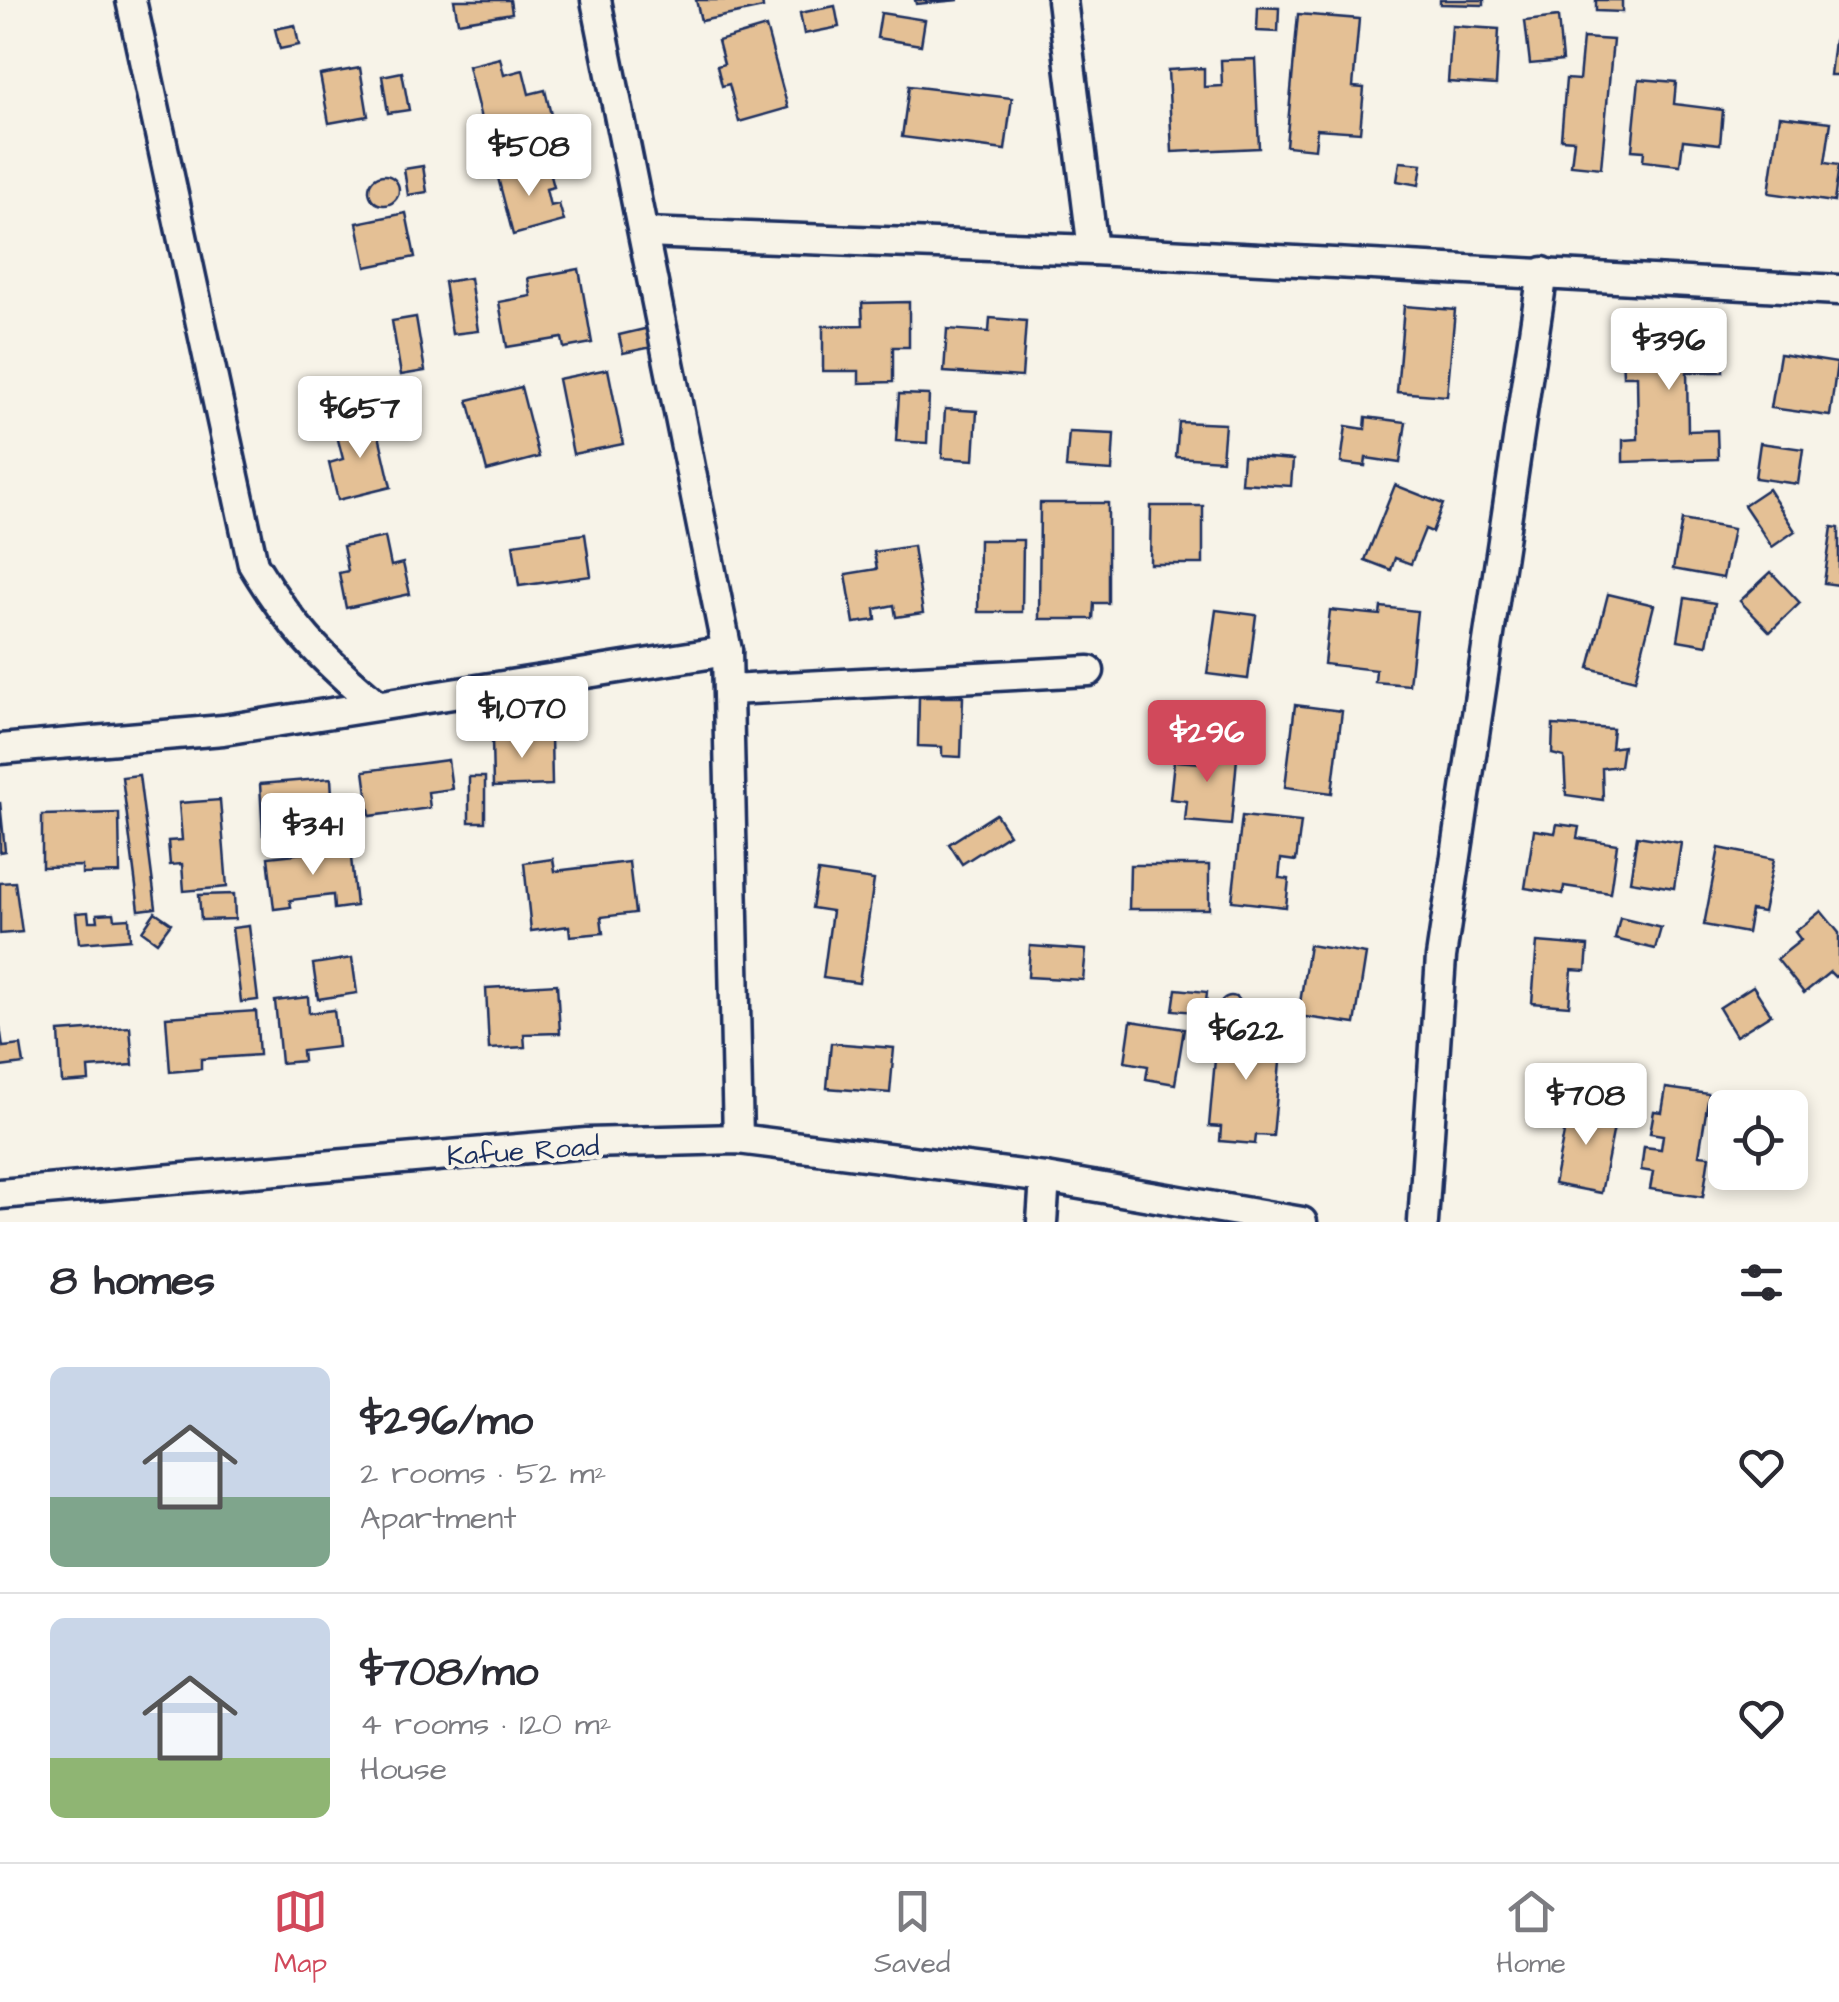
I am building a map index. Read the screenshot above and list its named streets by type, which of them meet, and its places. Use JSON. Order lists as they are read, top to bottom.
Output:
{
  "streets": {
    "street": ["Kafue Road"]
  },
  "page": {
    "price": [
      "$508",
      "$396",
      "$657",
      "$1,070",
      "$296",
      "$341",
      "$622",
      "$708"
    ],
    "heading": "8 homes",
    "list": [
      {
        "name": "$296/mo",
        "note": "2 rooms · 52 m² · Apartment"
      },
      {
        "name": "$708/mo",
        "note": "4 rooms · 120 m² · House"
      }
    ],
    "tabs": ["Map", "Saved", "Home"]
  }
}
